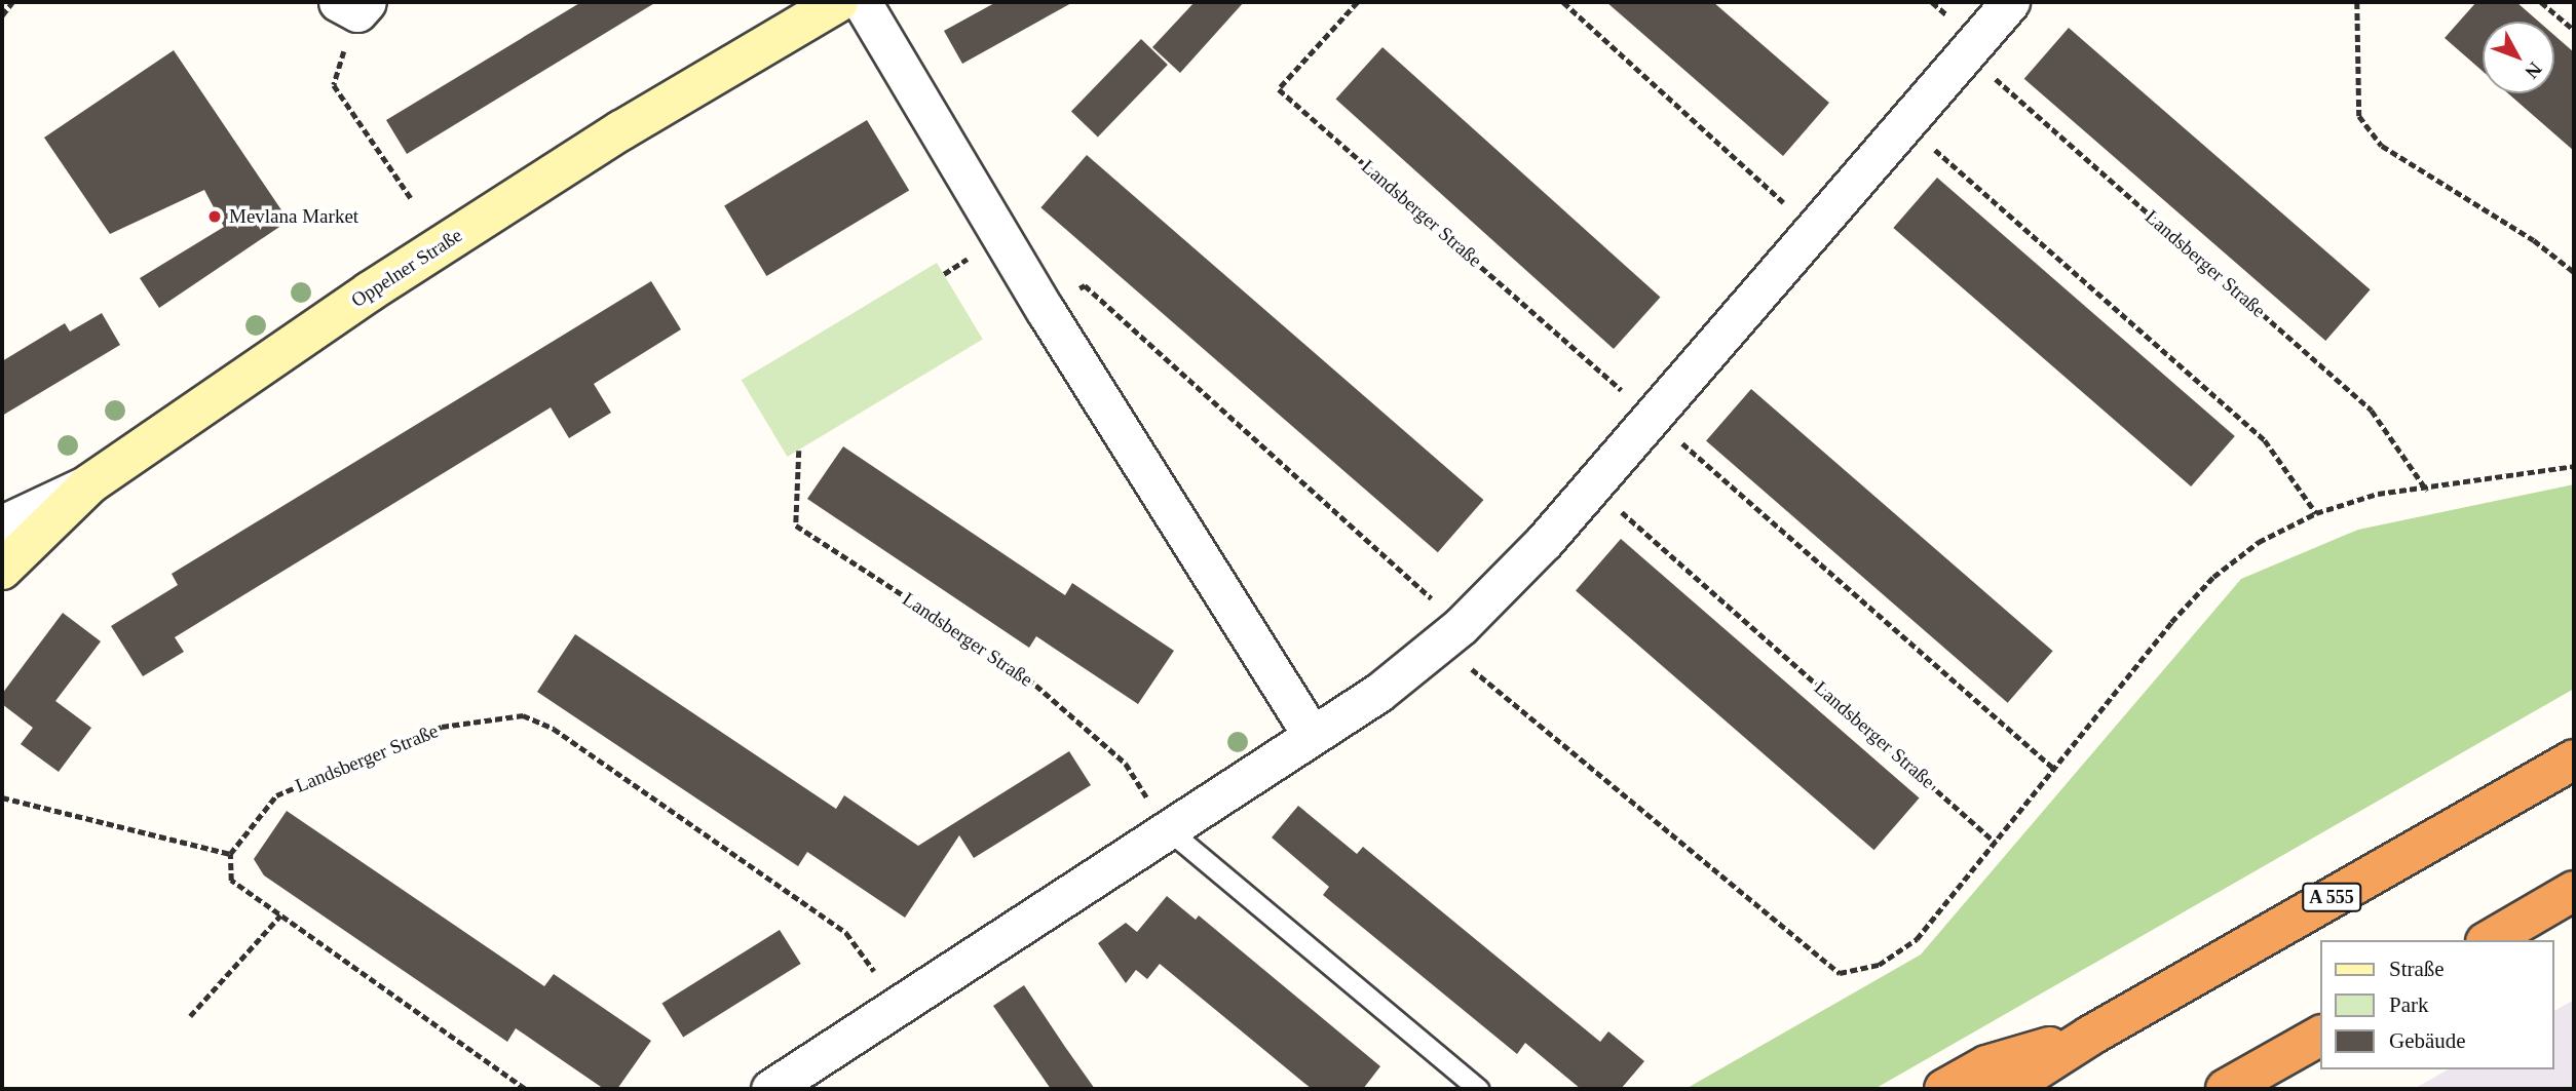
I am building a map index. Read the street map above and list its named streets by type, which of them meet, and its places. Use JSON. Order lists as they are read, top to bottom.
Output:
{
  "streets": {
    "highway": ["A 555"],
    "street": ["Oppelner Straße"],
    "path": ["Landsberger Straße"]
  },
  "places": ["Mevlana Market"],
  "legend": ["Straße", "Park", "Gebäude"],
  "north": "bottom right"
}
